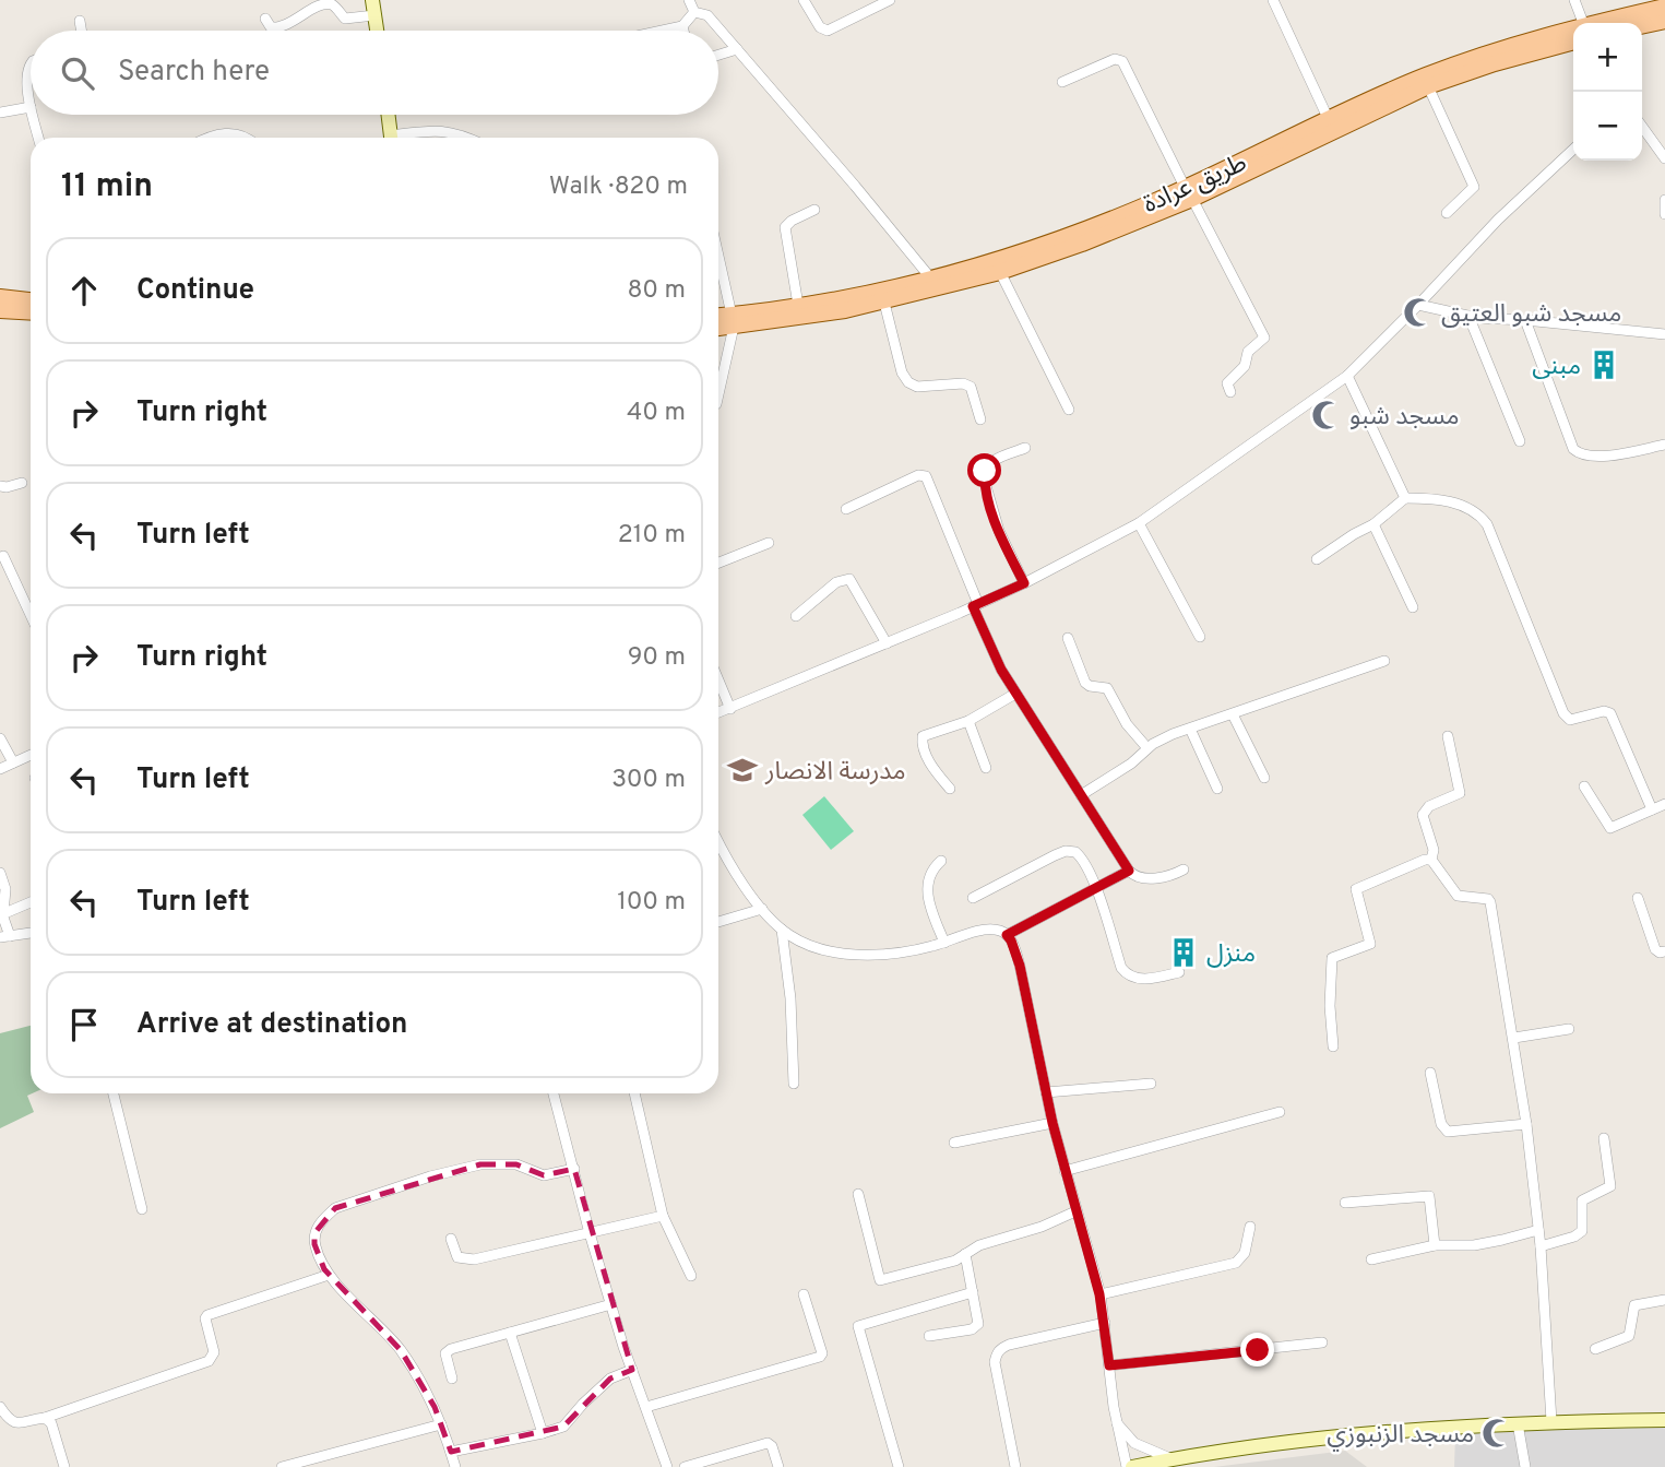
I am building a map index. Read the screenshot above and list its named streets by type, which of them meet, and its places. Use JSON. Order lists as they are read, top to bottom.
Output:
{
  "streets": {
    "main road": ["طريق عرادة"]
  },
  "places": {
    "mosque": ["مسجد شبو العتيق", "مسجد شبو", "مسجد الزنبوزي"],
    "building": ["مبنى", "منزل"],
    "school or university": ["مدرسة الانصار"]
  },
  "page": {
    "map_buttons": ["+", "−"],
    "search": "Search here",
    "heading": ["11 min", "Walk · 820 m"],
    "list": [
      ["Continue", "80 m"],
      ["Turn right", "40 m"],
      ["Turn left", "210 m"],
      ["Turn right", "90 m"],
      ["Turn left", "300 m"],
      ["Turn left", "100 m"],
      "Arrive at destination"
    ]
  }
}
